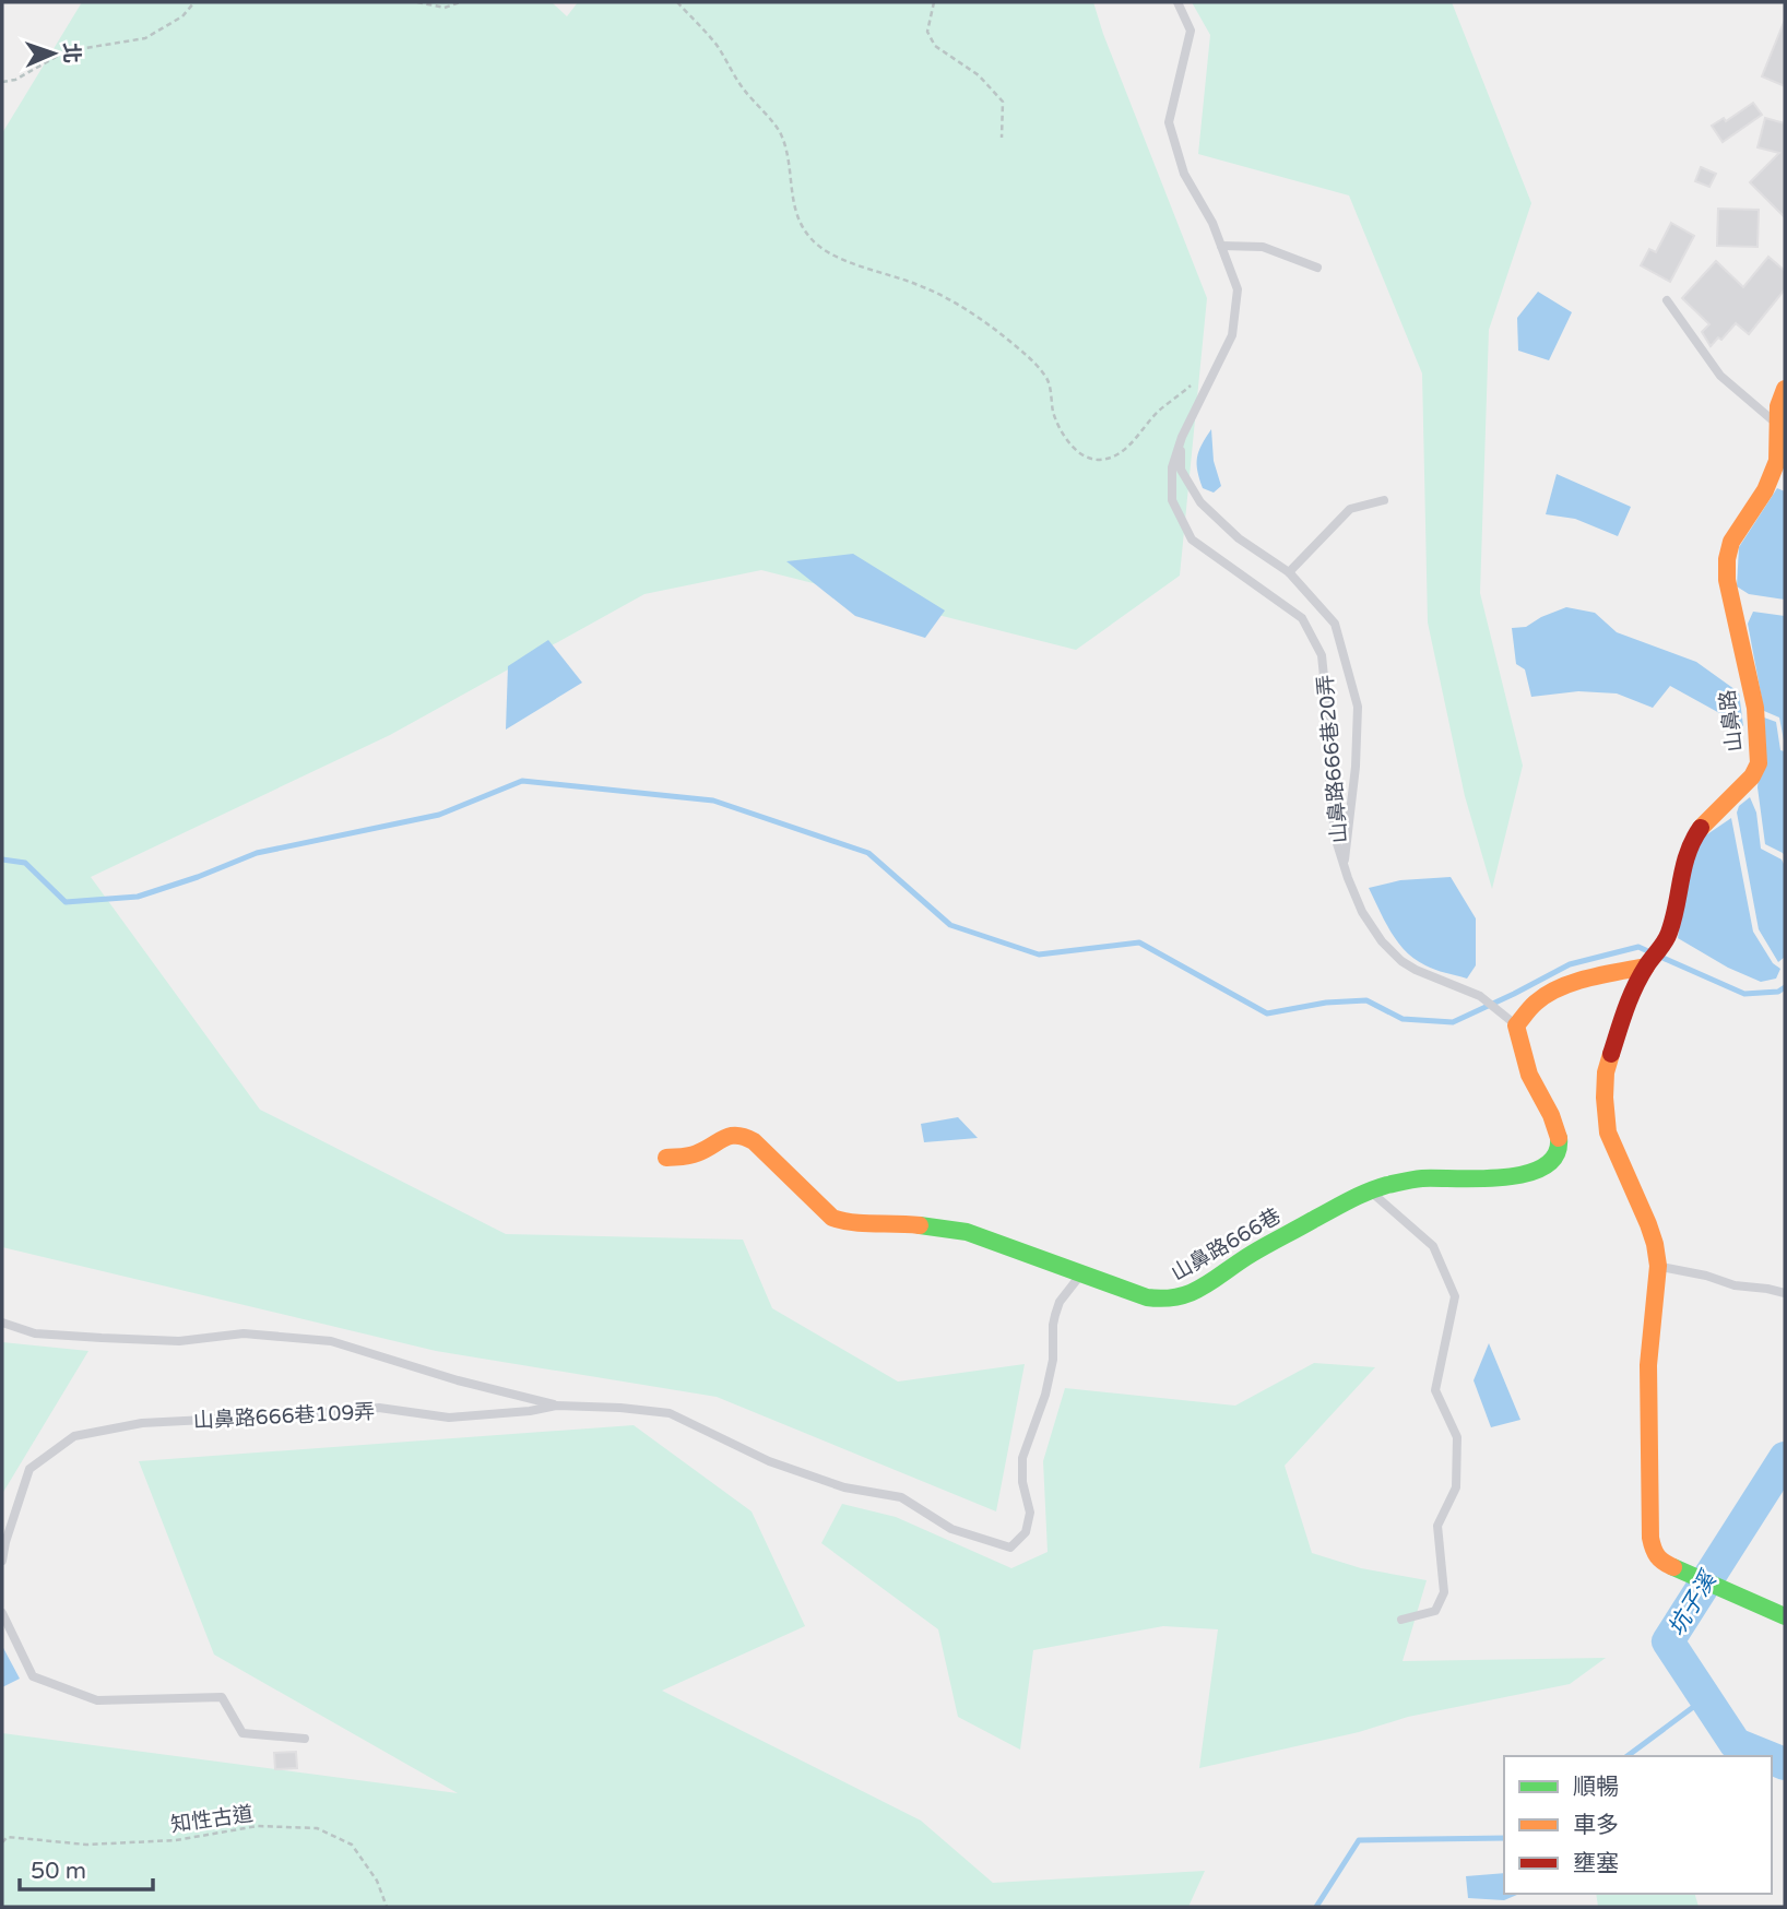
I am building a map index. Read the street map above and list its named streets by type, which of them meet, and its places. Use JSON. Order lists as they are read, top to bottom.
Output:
{
  "streets": {
    "street": ["山鼻路", "山鼻路666巷"],
    "lane": ["山鼻路666巷20弄", "山鼻路666巷109弄"],
    "path": ["知性古道"]
  },
  "crossings": [
    ["山鼻路666巷20弄", "山鼻路666巷"],
    ["山鼻路666巷", "山鼻路666巷109弄"]
  ],
  "water": ["坑子溪"],
  "legend": ["順暢", "車多", "壅塞"],
  "scale_bar": "50 m",
  "north": "right"
}
